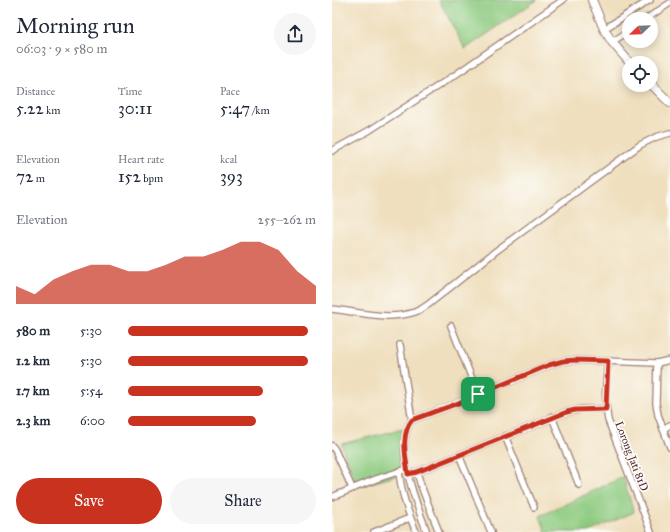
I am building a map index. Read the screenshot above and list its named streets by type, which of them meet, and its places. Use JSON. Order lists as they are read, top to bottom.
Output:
{
  "streets": {
    "street": ["Lorong Jati 81D"]
  },
  "north": "bottom left",
  "page": {
    "heading": ["Morning run", "06:03 · 9 × 580 m"],
    "stats": [
      ["Distance", "5.22 km"],
      ["Time", "30:11"],
      ["Pace", "5:47 /km"],
      ["Elevation", "72 m"],
      ["Heart rate", "152 bpm"],
      ["kcal", "393"]
    ],
    "chart": ["Elevation", "255–262 m"],
    "list": [
      {
        "name": "580 m",
        "note": "5:30"
      },
      {
        "name": "1.2 km",
        "note": "5:30"
      },
      {
        "name": "1.7 km",
        "note": "5:54"
      },
      {
        "name": "2.3 km",
        "note": "6:00"
      }
    ],
    "buttons": ["Save", "Share"]
  }
}
